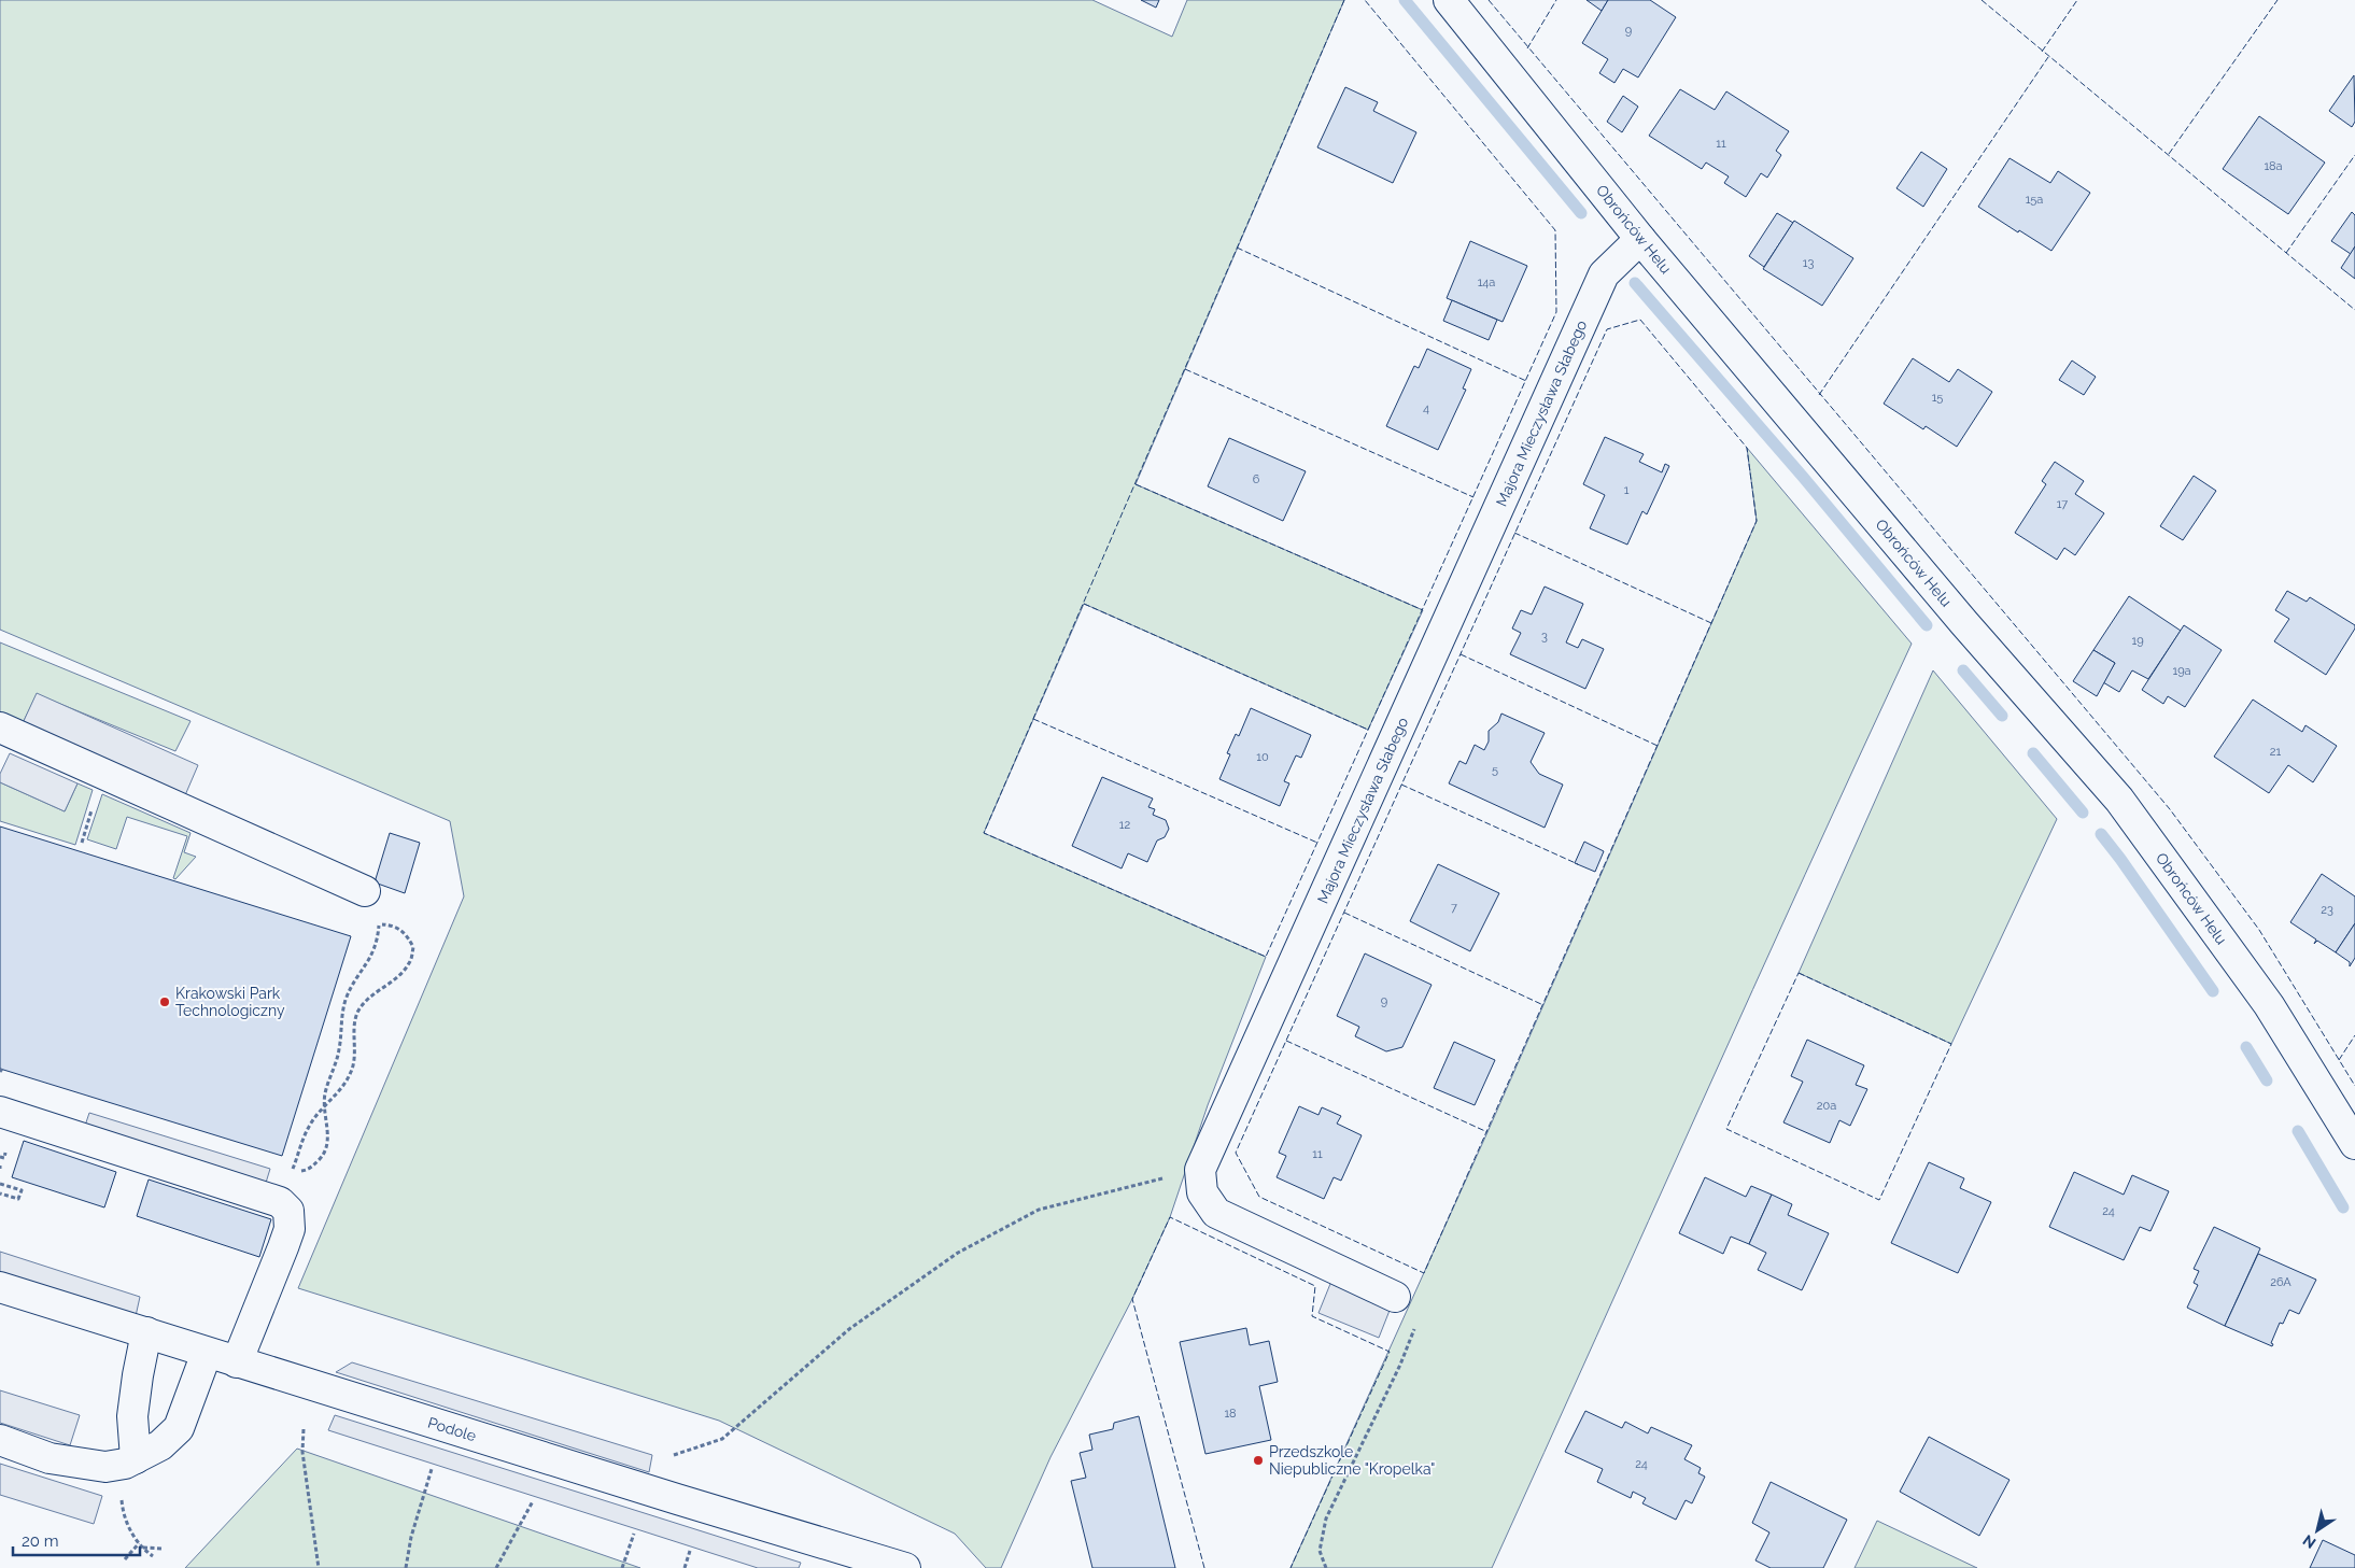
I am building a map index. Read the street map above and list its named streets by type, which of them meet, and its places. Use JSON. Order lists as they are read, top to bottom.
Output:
{
  "streets": {
    "street": ["Obrońców Helu", "Majora Mieczysława Słabego", "Podole"]
  },
  "crossings": [
    ["Obrońców Helu", "Majora Mieczysława Słabego"]
  ],
  "places": ["Krakowski Park Technologiczny", "Przedszkole Niepubliczne \"Kropelka\""],
  "house_numbers": [
    "9",
    "11",
    "18a",
    "15a",
    "13",
    "14a",
    "15",
    "4",
    "6",
    "1",
    "17",
    "3",
    "19",
    "19a",
    "21",
    "10",
    "5",
    "12",
    "7",
    "23",
    "9",
    "20a",
    "11",
    "24",
    "26A",
    "18",
    "24"
  ],
  "scale_bar": "20 m",
  "north": "bottom left"
}
